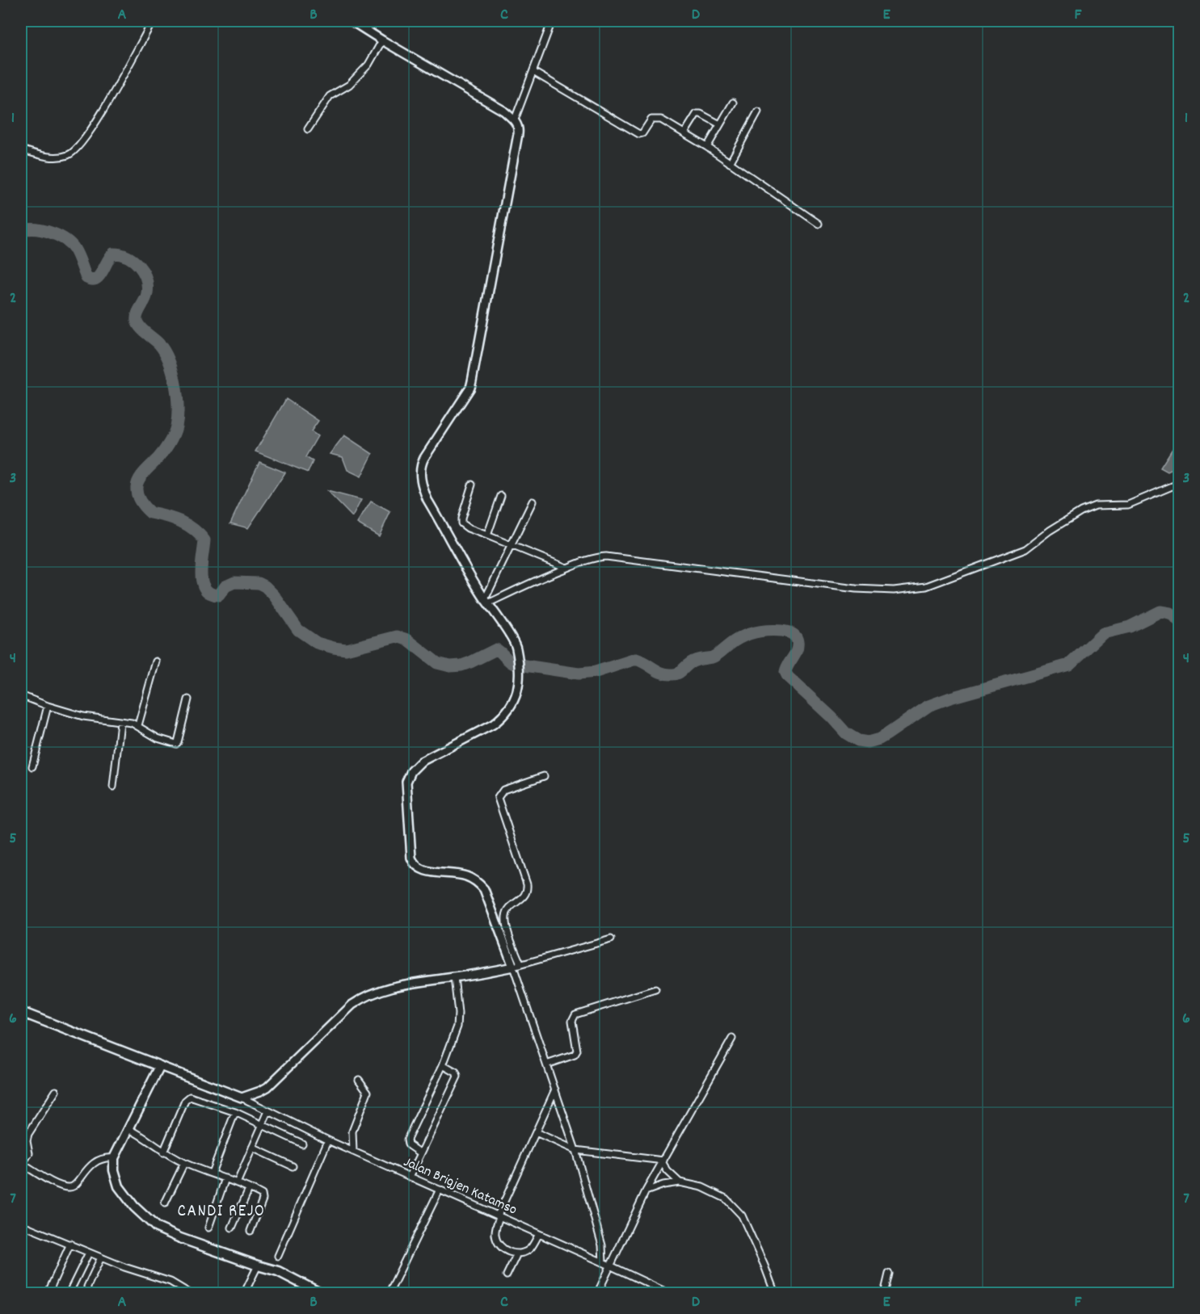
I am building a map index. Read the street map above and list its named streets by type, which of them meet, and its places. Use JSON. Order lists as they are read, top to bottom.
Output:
{
  "streets": {
    "street": ["Jalan Brigjen Katamso"]
  },
  "districts": ["CANDI REJO"],
  "grid": {
    "columns": [
      "A",
      "B",
      "C",
      "D",
      "E",
      "F"
    ],
    "rows": [
      "1",
      "2",
      "3",
      "4",
      "5",
      "6",
      "7"
    ]
  }
}
